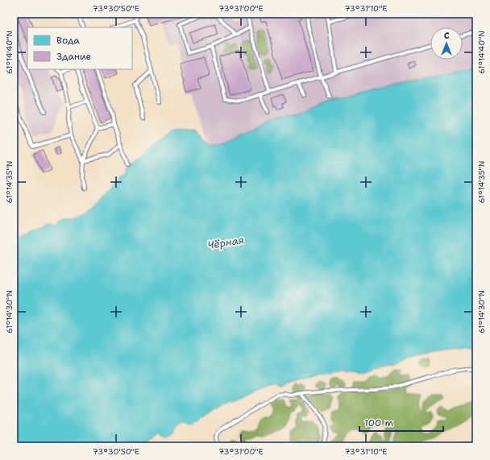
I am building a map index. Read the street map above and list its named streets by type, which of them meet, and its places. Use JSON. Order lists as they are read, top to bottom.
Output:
{
  "water": ["Чёрная"],
  "legend": ["Вода", "Здание"],
  "scale_bar": "100 m",
  "north": "top",
  "coordinates": [
    "73°30'50\"E",
    "73°31'00\"E",
    "73°31'10\"E",
    "61°14'40\"N",
    "61°14'35\"N",
    "61°14'30\"N"
  ]
}
